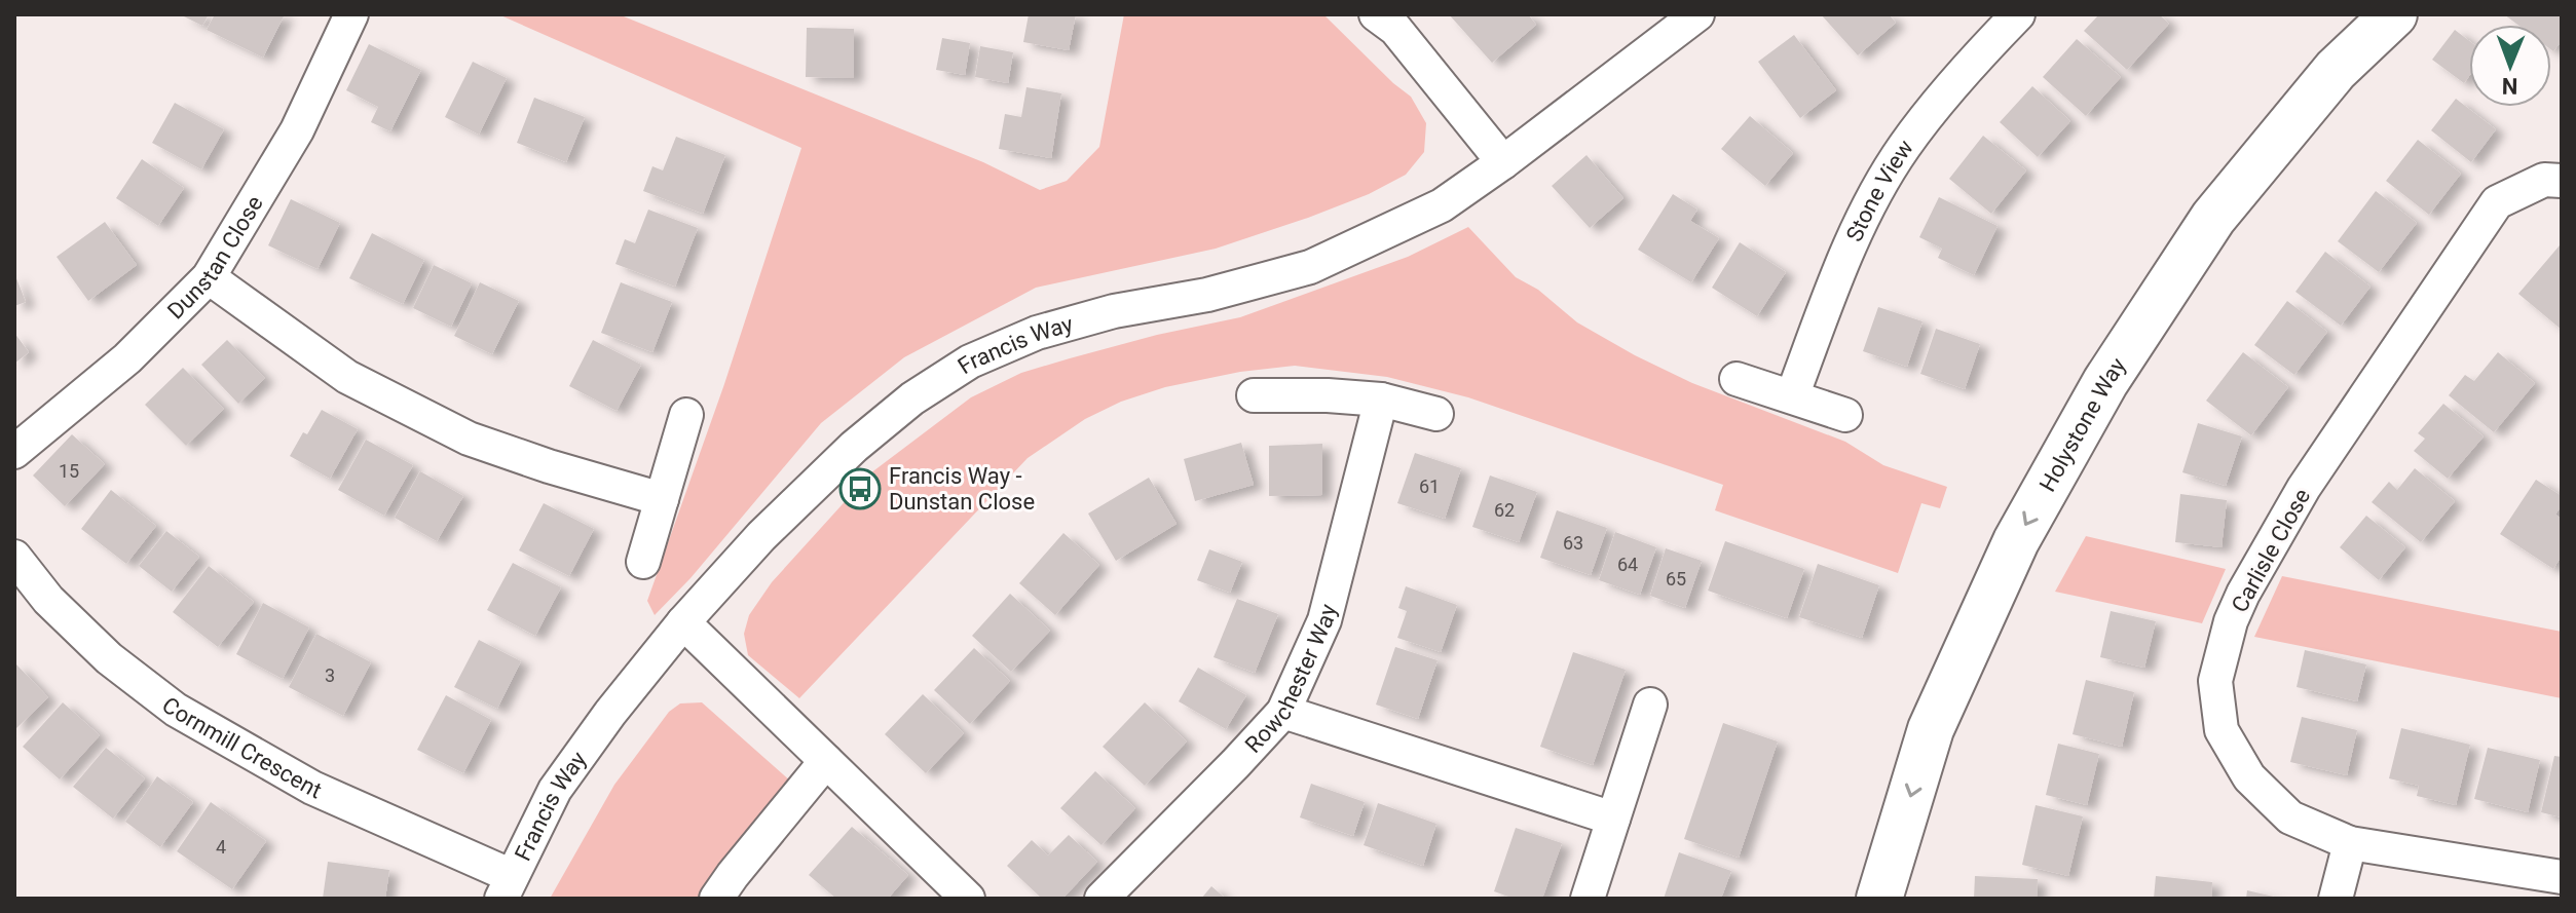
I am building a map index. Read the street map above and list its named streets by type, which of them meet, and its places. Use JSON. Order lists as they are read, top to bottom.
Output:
{
  "streets": {
    "main road": ["Holystone Way"],
    "street": [
      "Stone View",
      "Dunstan Close",
      "Francis Way",
      "Carlisle Close",
      "Rowchester Way",
      "Cornmill Crescent"
    ]
  },
  "crossings": [
    ["Francis Way", "Cornmill Crescent"]
  ],
  "places": {
    "bus stop": ["Francis Way - Dunstan Close"]
  },
  "house_numbers": [
    "15",
    "61",
    "62",
    "63",
    "64",
    "65",
    "3",
    "4"
  ],
  "north": "bottom"
}
